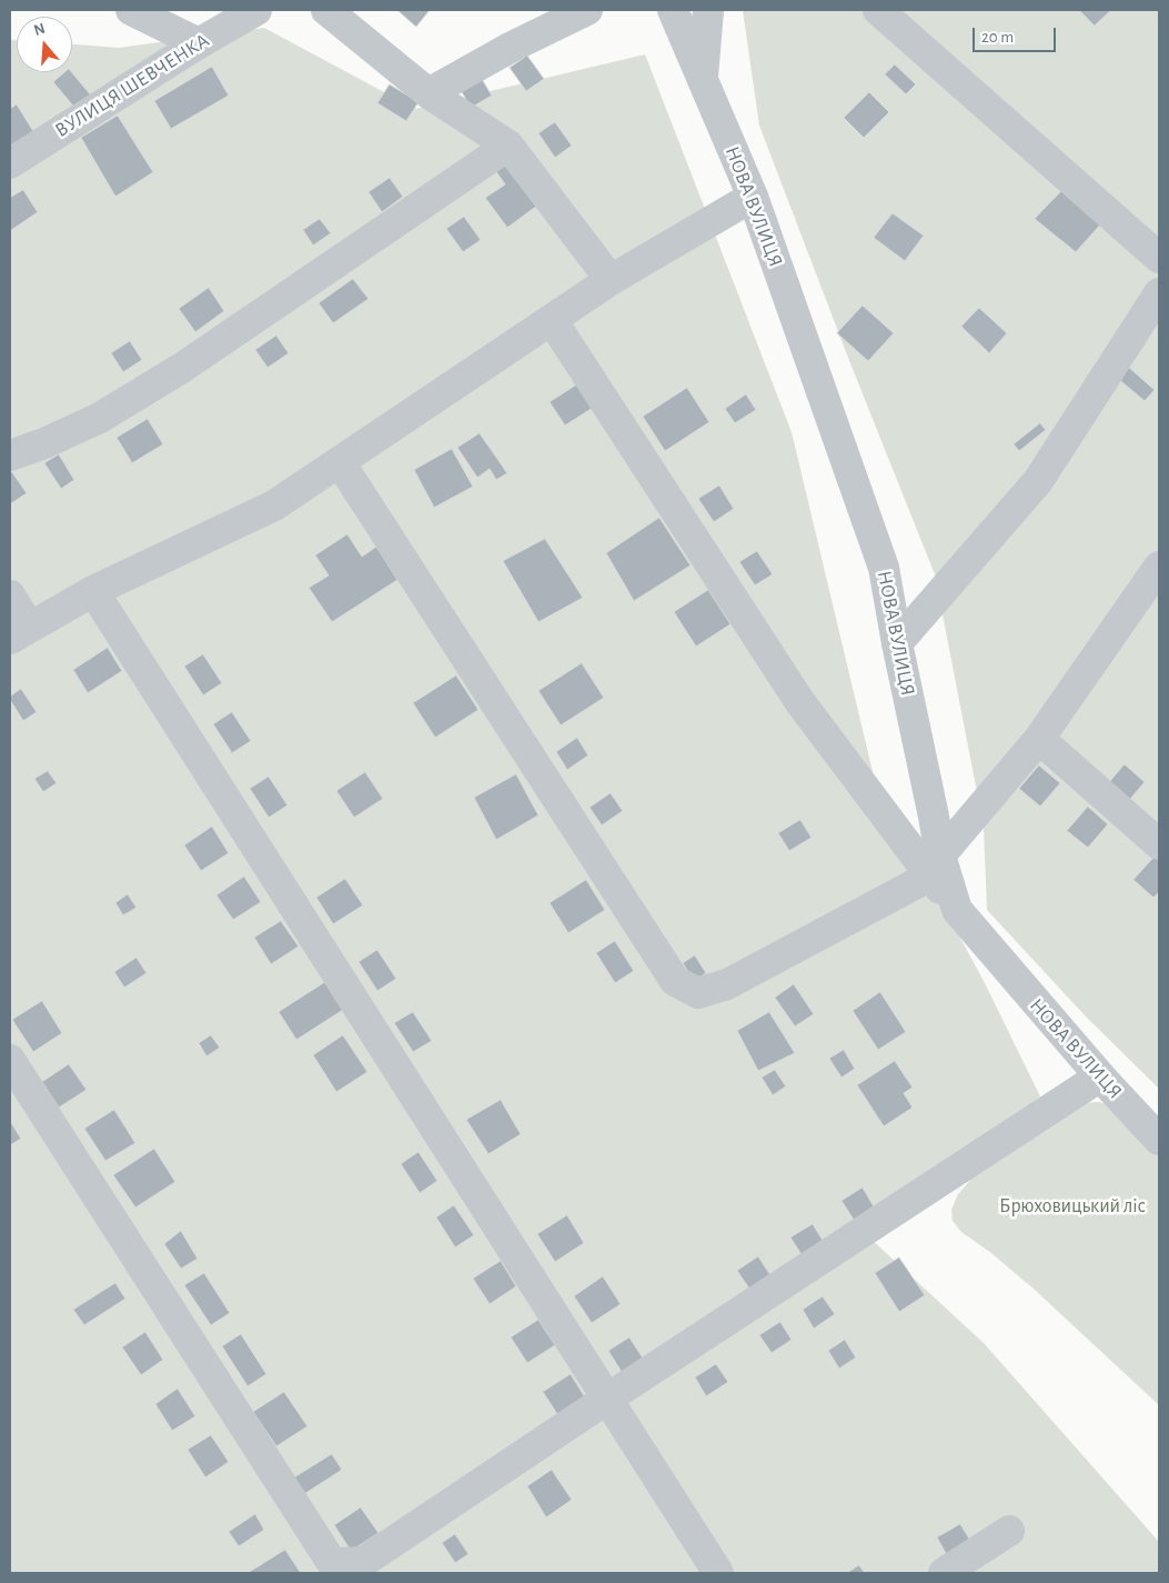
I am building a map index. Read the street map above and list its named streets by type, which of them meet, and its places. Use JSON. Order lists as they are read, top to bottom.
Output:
{
  "streets": {
    "street": ["ВУЛИЦЯ ШЕВЧЕНКА", "НОВА ВУЛИЦЯ"]
  },
  "parks": ["Брюховицький ліс"],
  "scale_bar": "20 m",
  "north": "top"
}
